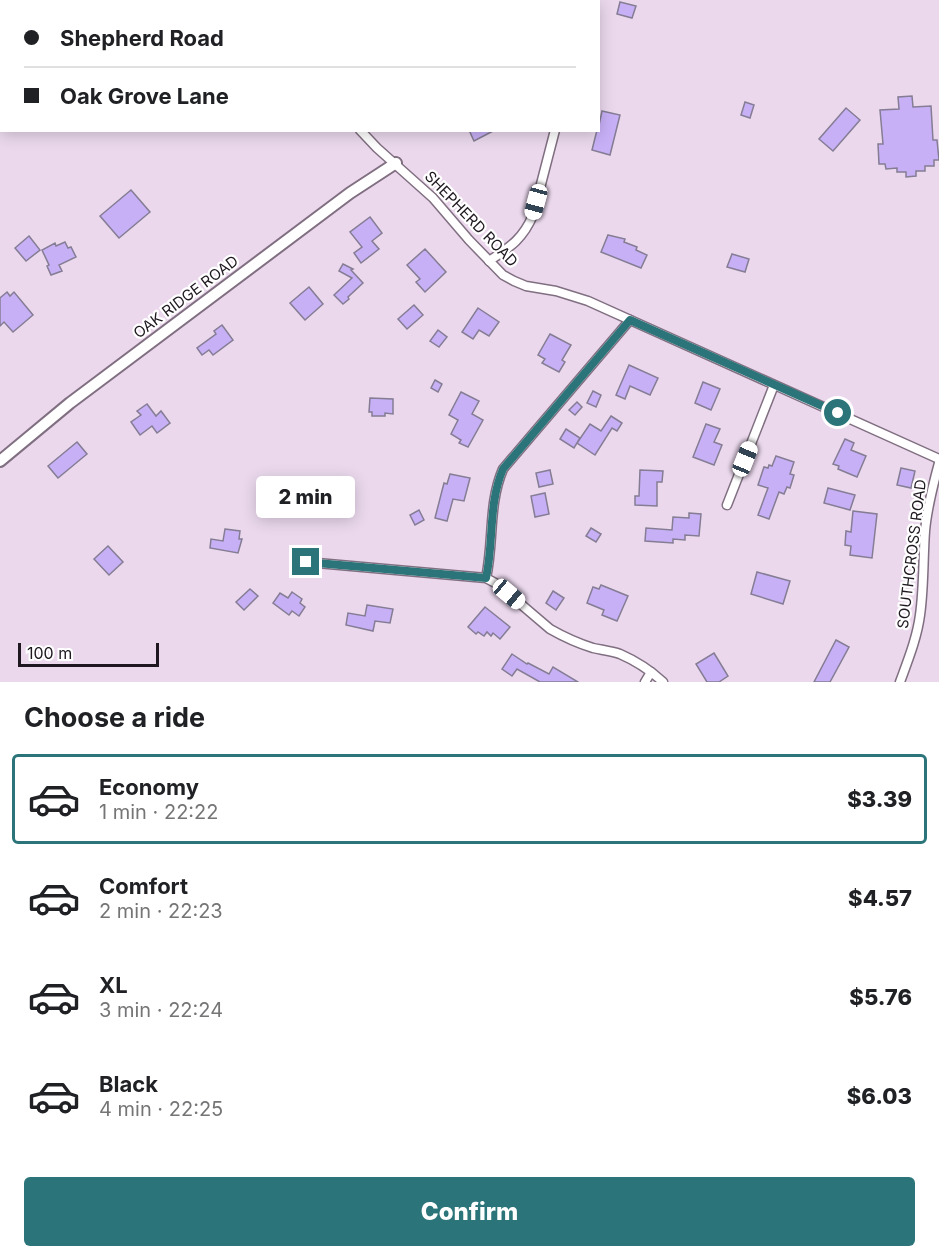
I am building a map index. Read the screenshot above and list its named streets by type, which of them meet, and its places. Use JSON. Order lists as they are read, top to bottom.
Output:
{
  "streets": {
    "street": ["SHEPHERD ROAD", "OAK RIDGE ROAD", "SOUTHCROSS ROAD"]
  },
  "crossings": [
    ["SHEPHERD ROAD", "OAK RIDGE ROAD"],
    ["SHEPHERD ROAD", "SOUTHCROSS ROAD"]
  ],
  "scale_bar": "100 m",
  "page": {
    "banner": ["Shepherd Road", "Oak Grove Lane"],
    "bubble": "2 min",
    "scale": "100 m",
    "heading": "Choose a ride",
    "list": [
      {
        "name": "Economy",
        "note": "1 min · 22:22",
        "value": "$3.39"
      },
      {
        "name": "Comfort",
        "note": "2 min · 22:23",
        "value": "$4.57"
      },
      {
        "name": "XL",
        "note": "3 min · 22:24",
        "value": "$5.76"
      },
      {
        "name": "Black",
        "note": "4 min · 22:25",
        "value": "$6.03"
      }
    ],
    "buttons": "Confirm"
  }
}
